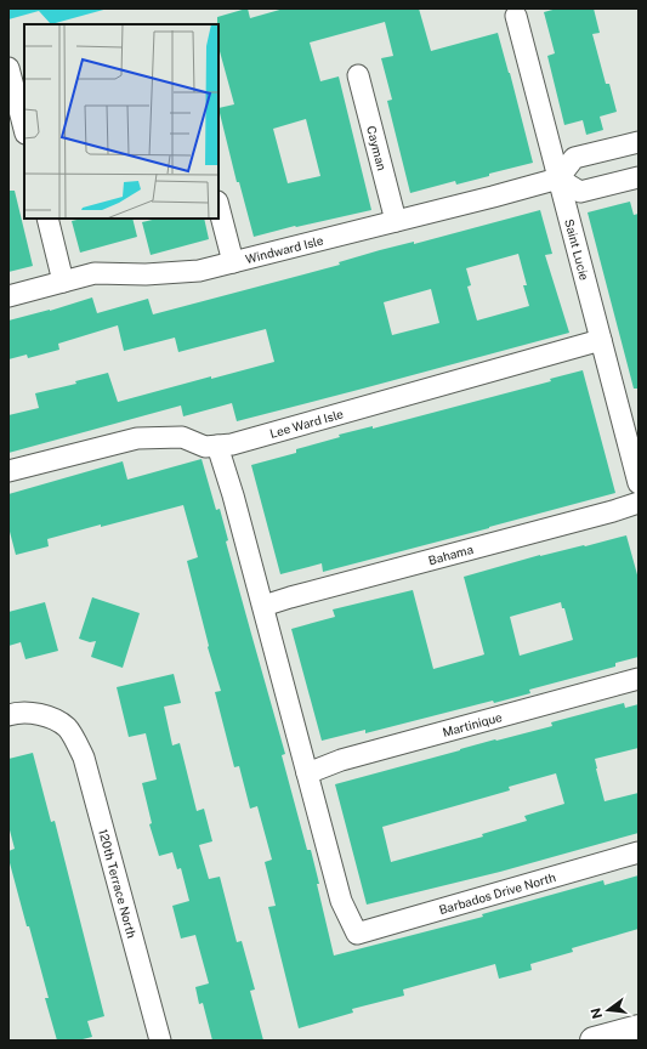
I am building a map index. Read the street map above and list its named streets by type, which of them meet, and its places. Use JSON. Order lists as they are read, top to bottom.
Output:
{
  "streets": {
    "street": [
      "Cayman",
      "Windward Isle",
      "Saint Lucie",
      "Lee Ward Isle",
      "Bahama",
      "Martinique",
      "120th Terrace North",
      "Barbados Drive North"
    ]
  },
  "crossings": [
    ["Cayman", "Windward Isle"],
    ["Windward Isle", "Saint Lucie"],
    ["Saint Lucie", "Lee Ward Isle"],
    ["Martinique", "Barbados Drive North"]
  ],
  "north": "left"
}
